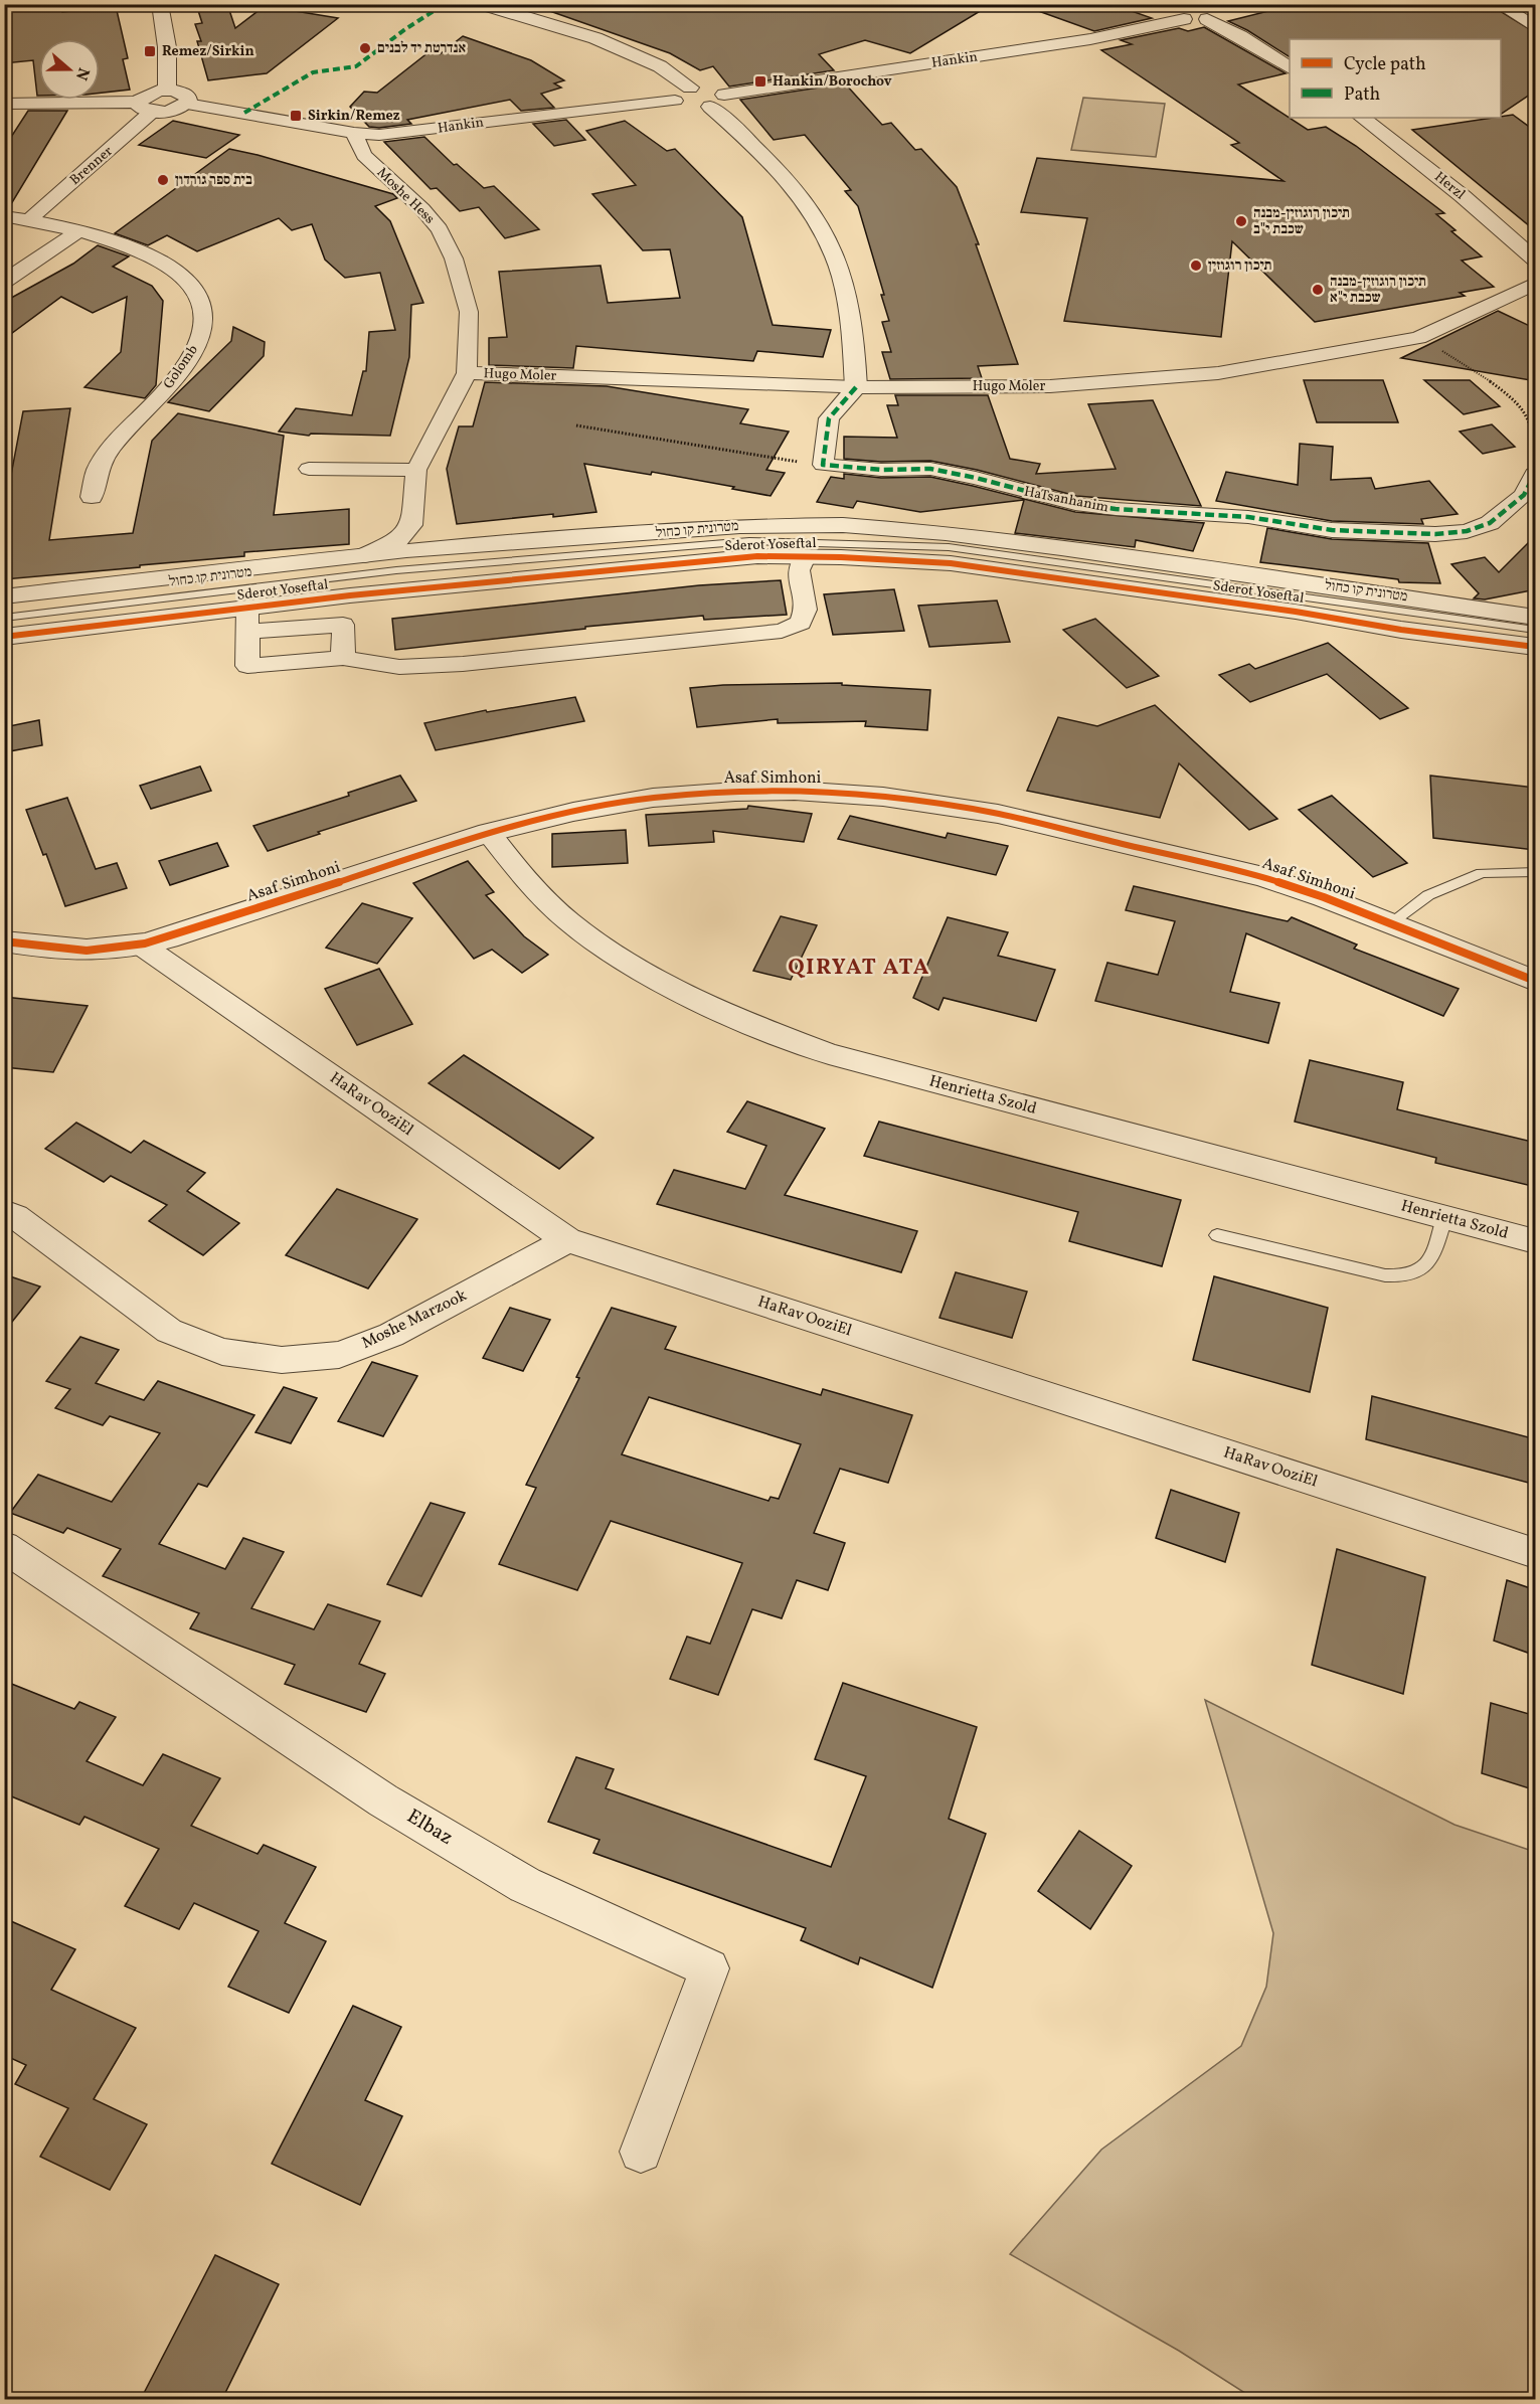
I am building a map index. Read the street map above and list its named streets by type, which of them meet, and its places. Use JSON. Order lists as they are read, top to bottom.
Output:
{
  "streets": {
    "street": [
      "Hankin",
      "Brenner",
      "Herzl",
      "Moshe Hess",
      "Golomb",
      "Hugo Moler",
      "HaTsanhanim",
      "Sderot Yoseftal",
      "Asaf Simhoni",
      "Henrietta Szold",
      "HaRav OoziEl",
      "Moshe Marzook",
      "Elbaz"
    ],
    "lane": ["מטרונית קו כחול"]
  },
  "crossings": [
    ["Hankin", "Moshe Hess"],
    ["Brenner", "Golomb"],
    ["Moshe Hess", "Hugo Moler"],
    ["Asaf Simhoni", "Henrietta Szold"],
    ["Asaf Simhoni", "HaRav OoziEl"],
    ["HaRav OoziEl", "Moshe Marzook"]
  ],
  "districts": ["QIRYAT ATA"],
  "places": {
    "other": [
      "אנדרטת יד לבנים",
      "בית ספר גורדון",
      "תיכון רוגוזין-מבנה שכבת י\"ב",
      "תיכון רוגוזין",
      "תיכון רוגוזין-מבנה שכבת י\"א"
    ],
    "transit": ["Remez/Sirkin", "Hankin/Borochov", "Sirkin/Remez"]
  },
  "legend": ["Cycle path", "Path"],
  "north": "right"
}
